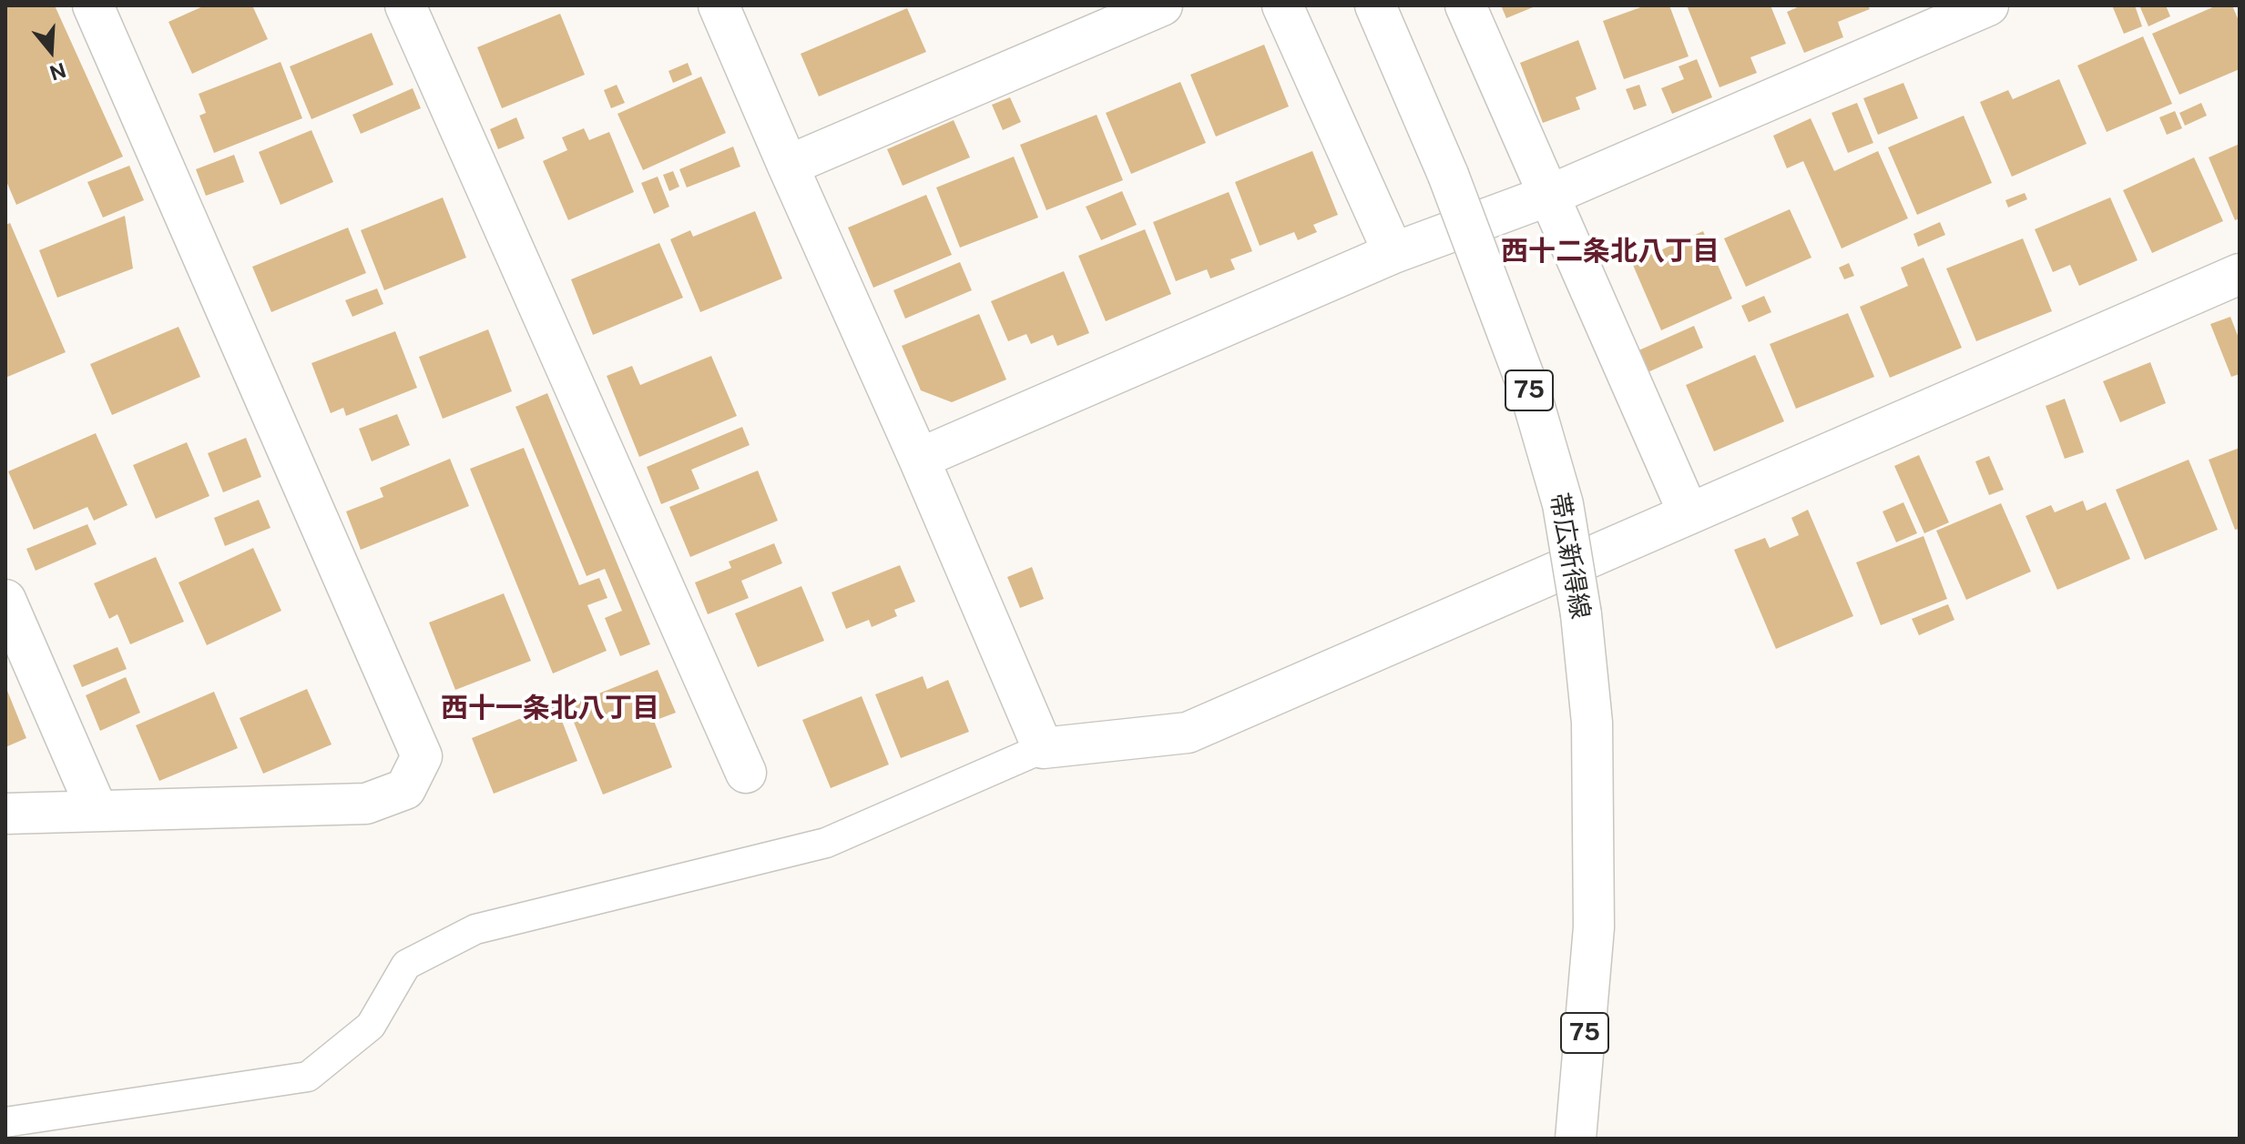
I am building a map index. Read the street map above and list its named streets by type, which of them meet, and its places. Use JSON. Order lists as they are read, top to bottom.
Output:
{
  "streets": {
    "street": ["75", "帯広新得線"]
  },
  "districts": ["西十二条北八丁目", "西十一条北八丁目"],
  "north": "bottom"
}
